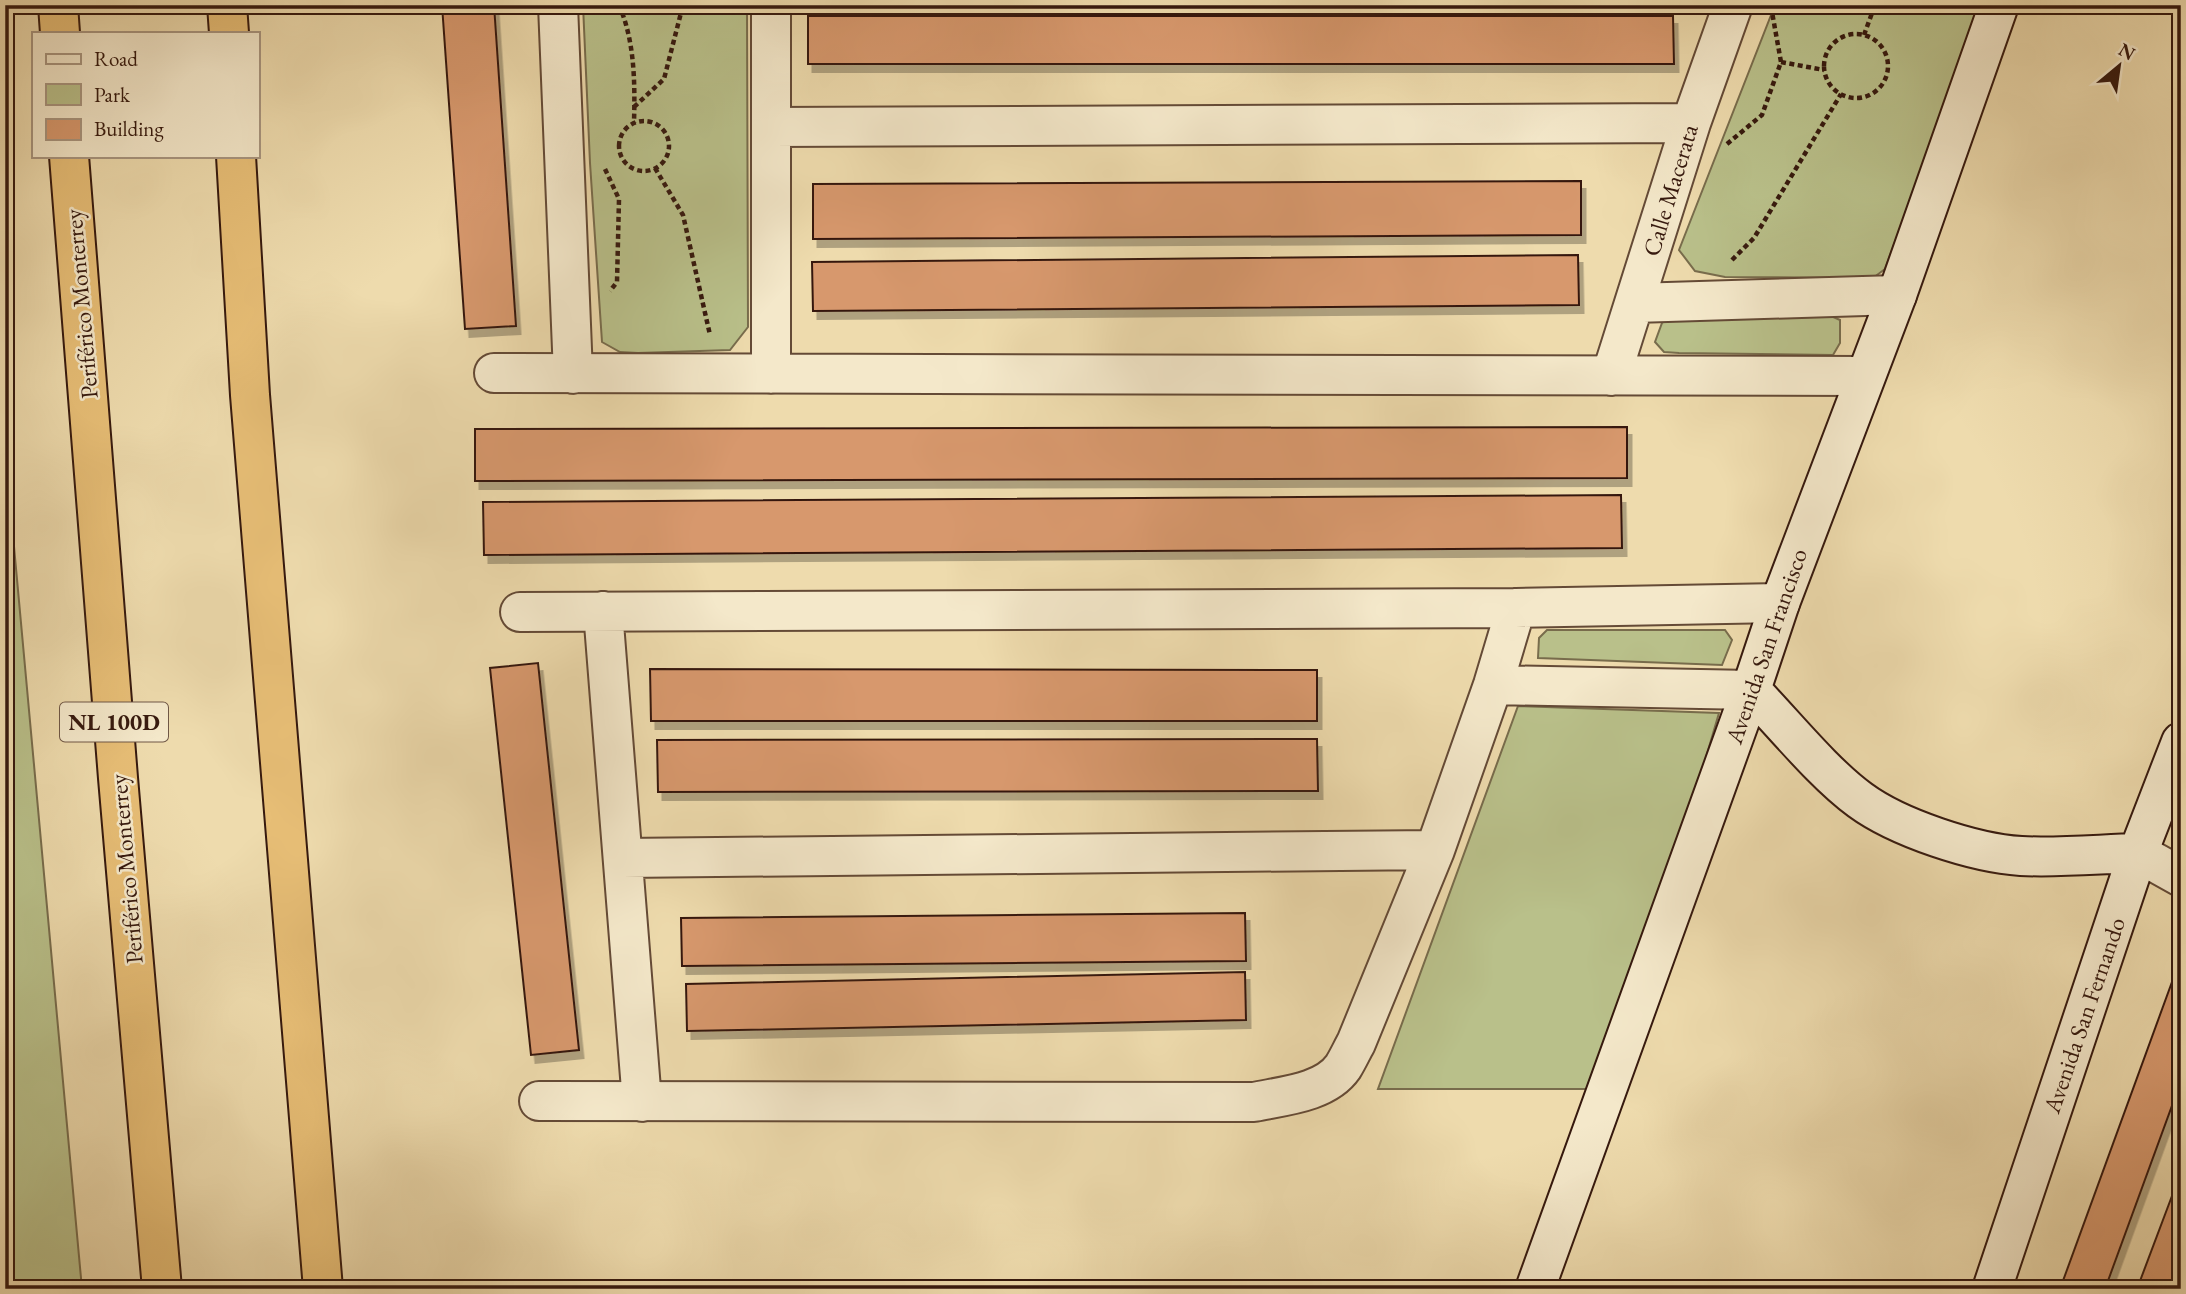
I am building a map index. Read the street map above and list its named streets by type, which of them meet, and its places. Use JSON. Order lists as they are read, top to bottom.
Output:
{
  "streets": {
    "highway": ["Periférico Monterrey", "NL 100D"],
    "street": ["Calle Macerata", "Avenida San Francisco", "Avenida San Fernando"]
  },
  "legend": ["Road", "Park", "Building"],
  "north": "top right"
}
